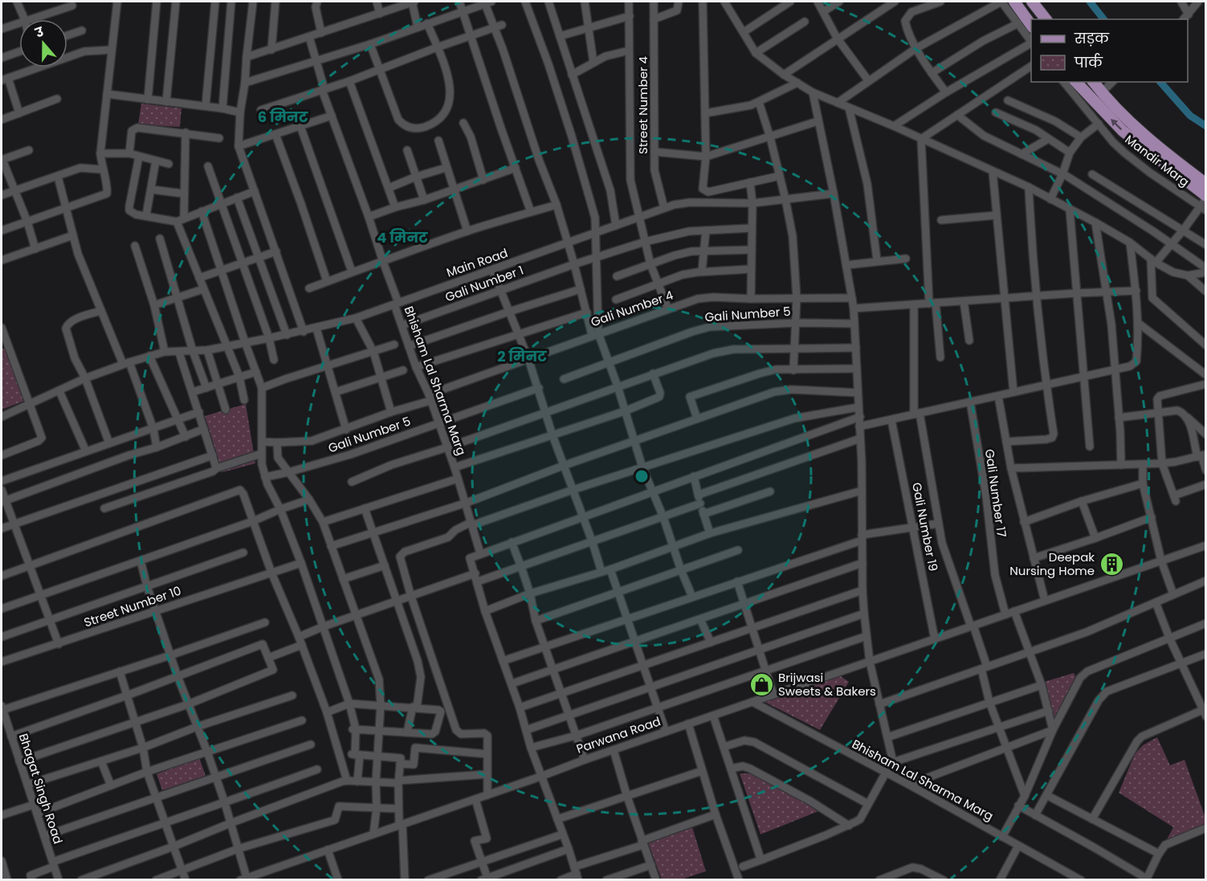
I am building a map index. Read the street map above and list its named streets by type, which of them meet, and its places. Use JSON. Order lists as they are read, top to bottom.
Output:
{
  "streets": {
    "street": [
      "Street Number 4",
      "Mandir Marg",
      "Main Road",
      "Gali Number 1",
      "Gali Number 4",
      "Gali Number 5",
      "Bhisham Lal Sharma Marg",
      "Gali Number 17",
      "Gali Number 19",
      "Street Number 10",
      "Parwana Road",
      "Bhagat Singh Road"
    ]
  },
  "crossings": [
    ["Street Number 4", "Main Road"],
    ["Main Road", "Bhisham Lal Sharma Marg"],
    ["Gali Number 1", "Bhisham Lal Sharma Marg"],
    ["Gali Number 4", "Bhisham Lal Sharma Marg"],
    ["Gali Number 5", "Bhisham Lal Sharma Marg"],
    ["Bhisham Lal Sharma Marg", "Parwana Road"],
    ["Gali Number 17", "Parwana Road"],
    ["Gali Number 19", "Parwana Road"]
  ],
  "places": {
    "building": ["Deepak Nursing Home"],
    "shop": ["Brijwasi Sweets & Bakers"]
  },
  "legend": ["सड़क", "पार्क"],
  "north": "top",
  "rings": ["6 मिनट", "4 मिनट", "2 मिनट"]
}
